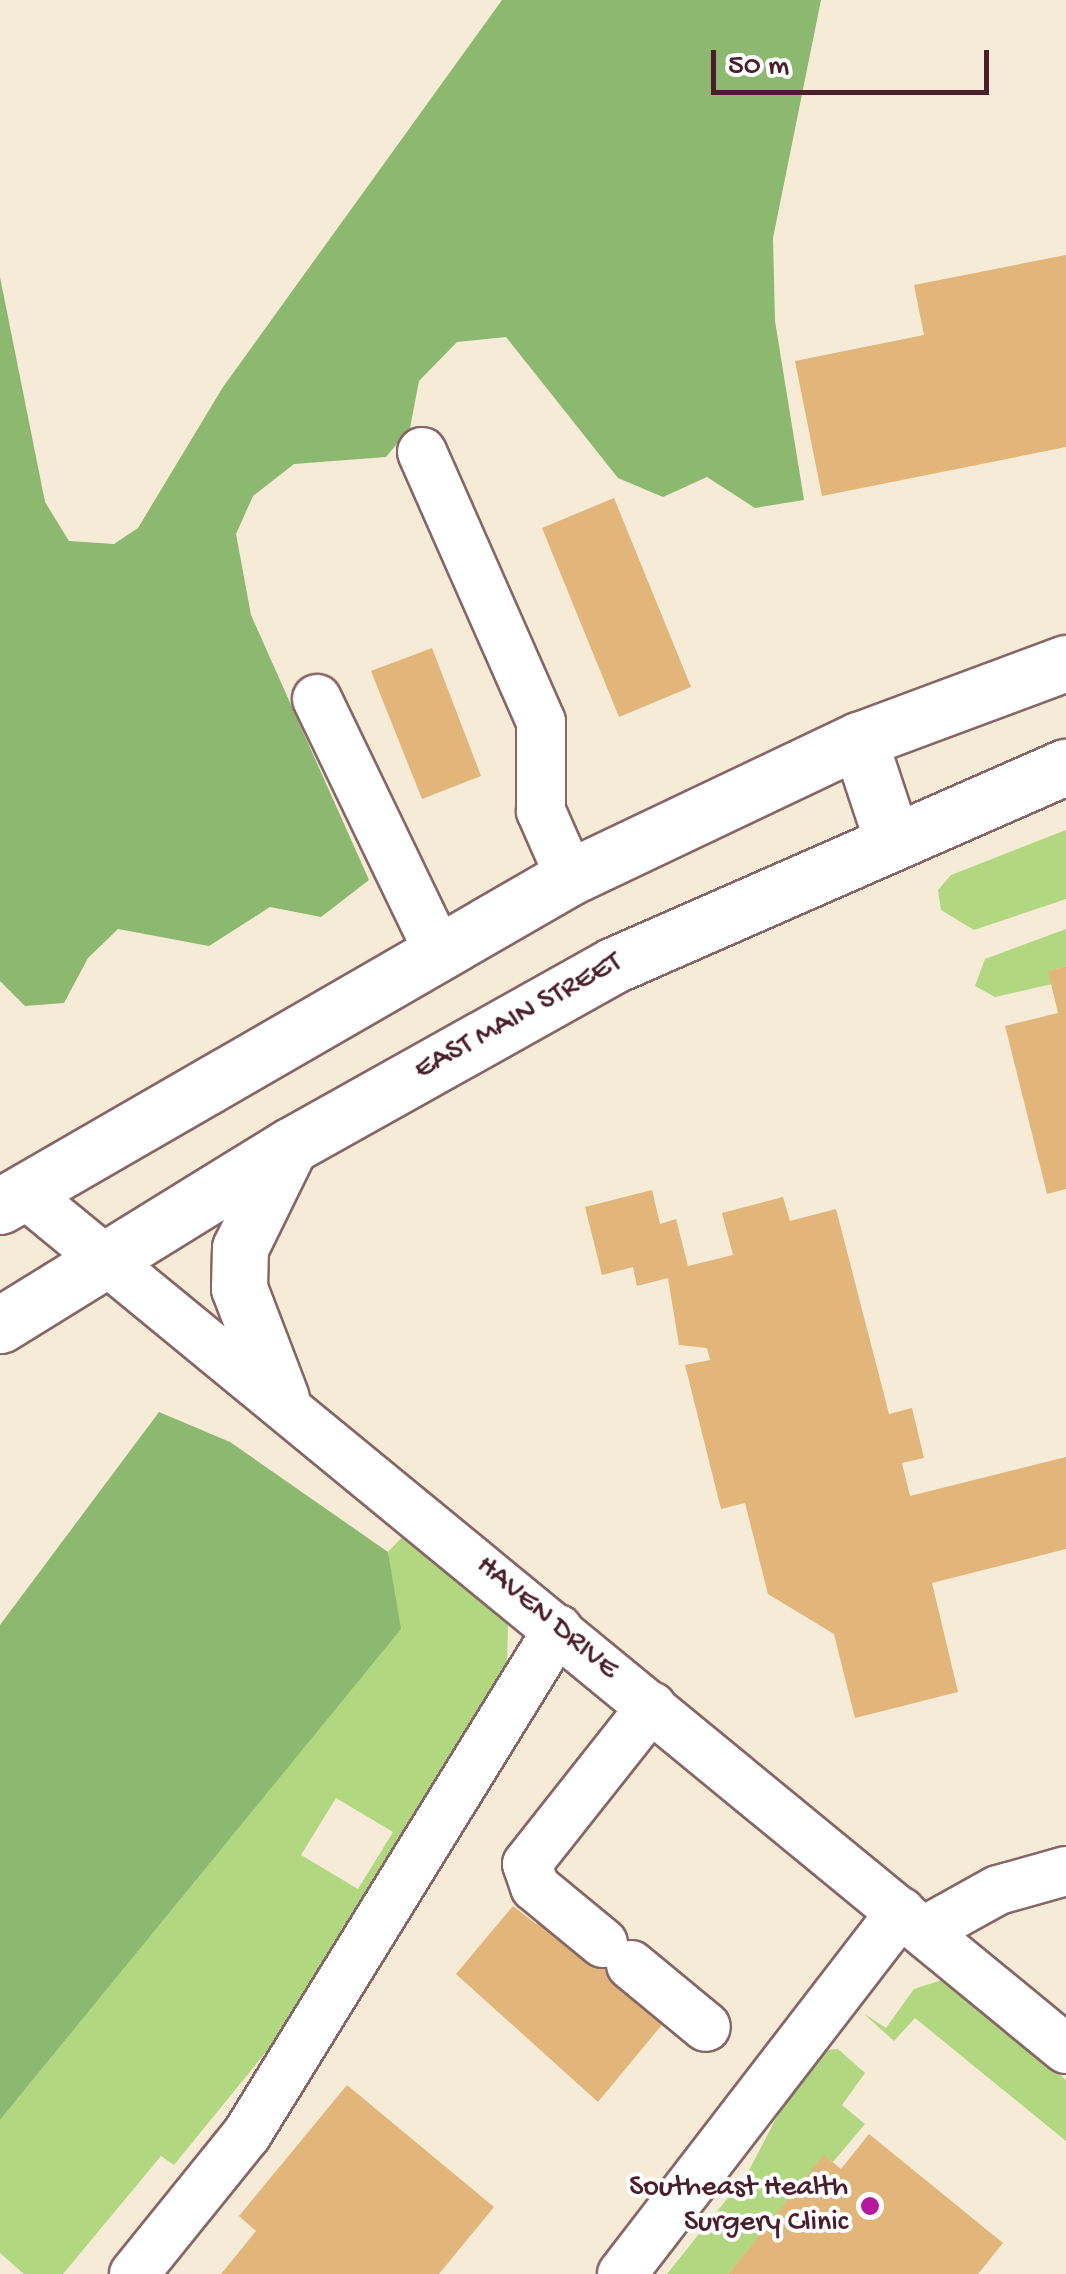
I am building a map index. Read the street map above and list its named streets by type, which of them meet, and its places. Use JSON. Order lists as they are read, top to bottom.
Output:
{
  "streets": {
    "main road": ["EAST MAIN STREET"],
    "street": ["HAVEN DRIVE"]
  },
  "crossings": [
    ["EAST MAIN STREET", "HAVEN DRIVE"]
  ],
  "places": ["Southeast Health Surgery Clinic"],
  "scale_bar": "50 m"
}
